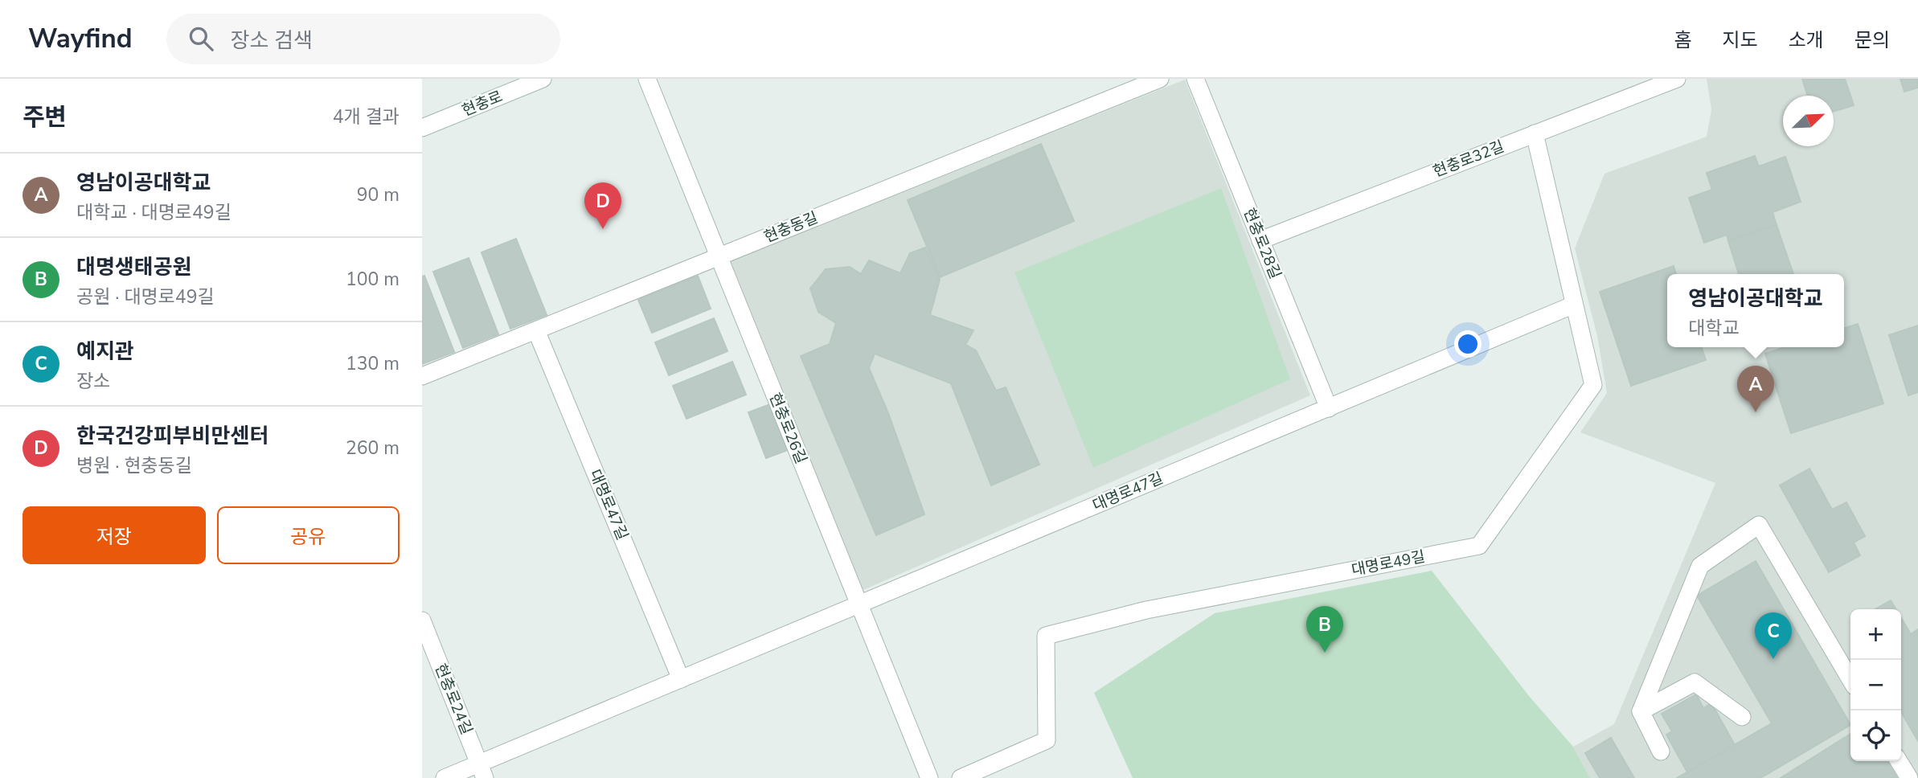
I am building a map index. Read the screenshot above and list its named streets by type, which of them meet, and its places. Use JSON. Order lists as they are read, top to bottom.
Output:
{
  "streets": {
    "street": [
      "현충로",
      "현충로32길",
      "현충동길",
      "현충로28길",
      "현충로26길",
      "대명로47길",
      "대명로49길",
      "현충로24길"
    ]
  },
  "crossings": [
    ["현충로32길", "현충로28길"],
    ["현충로32길", "대명로49길"],
    ["현충동길", "현충로26길"],
    ["현충동길", "대명로47길"],
    ["현충로28길", "대명로47길"],
    ["현충로26길", "대명로47길"],
    ["대명로47길", "대명로49길"],
    ["대명로47길", "현충로24길"]
  ],
  "north": "top right",
  "page": {
    "header": "Wayfind",
    "search": "장소 검색",
    "nav": [
      "홈",
      "지도",
      "소개",
      "문의"
    ],
    "heading": ["주변", "4개 결과"],
    "list": [
      {
        "mark": "A",
        "name": "영남이공대학교",
        "note": "대학교 · 대명로49길",
        "value": "90 m"
      },
      {
        "mark": "B",
        "name": "대명생태공원",
        "note": "공원 · 대명로49길",
        "value": "100 m"
      },
      {
        "mark": "C",
        "name": "예지관",
        "note": "장소",
        "value": "130 m"
      },
      {
        "mark": "D",
        "name": "한국건강피부비만센터",
        "note": "병원 · 현충동길",
        "value": "260 m"
      }
    ],
    "pins": [
      "D",
      "A",
      "B",
      "C"
    ],
    "popup": ["영남이공대학교", "대학교"],
    "buttons": ["저장", "공유"],
    "map_buttons": ["+", "−"]
  }
}
